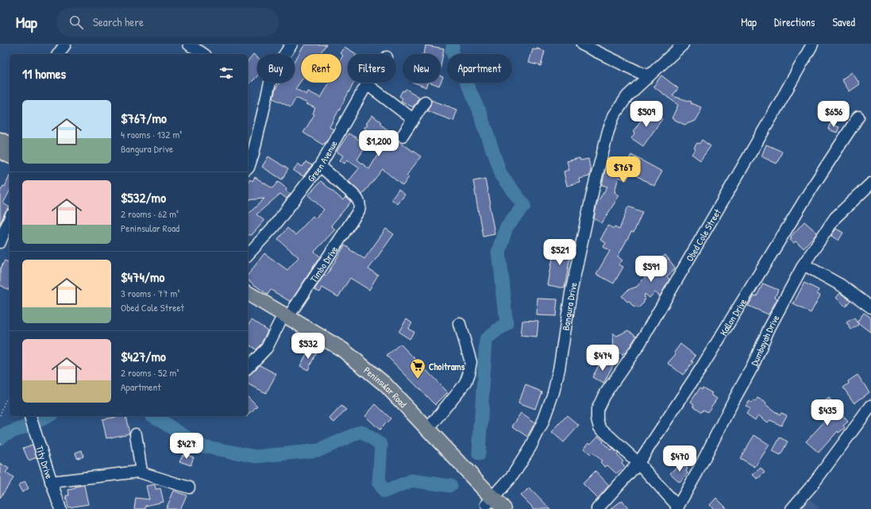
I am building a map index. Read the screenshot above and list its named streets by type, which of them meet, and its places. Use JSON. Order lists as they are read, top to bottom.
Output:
{
  "streets": {
    "main road": ["Peninsular Road"],
    "street": [
      "Green Avenue",
      "Obed Cole Street",
      "Timbo Drive",
      "Bangura Drive",
      "Kallon Drive",
      "Dumbayah Drive",
      "Tity Drive"
    ]
  },
  "crossings": [
    ["Green Avenue", "Timbo Drive"],
    ["Obed Cole Street", "Kallon Drive"],
    ["Obed Cole Street", "Dumbayah Drive"],
    ["Timbo Drive", "Peninsular Road"],
    ["Bangura Drive", "Peninsular Road"]
  ],
  "places": {
    "supermarket": ["Choitrams"]
  },
  "page": {
    "header": "Map",
    "search": "Search here",
    "nav": ["Map", "Directions", "Saved"],
    "chip": [
      "Buy",
      "Rent",
      "Filters",
      "New",
      "Apartment"
    ],
    "heading": "11 homes",
    "list": [
      {
        "name": "$767/mo",
        "note": "4 rooms · 132 m² · Bangura Drive"
      },
      {
        "name": "$532/mo",
        "note": "2 rooms · 62 m² · Peninsular Road"
      },
      {
        "name": "$474/mo",
        "note": "3 rooms · 77 m² · Obed Cole Street"
      },
      {
        "name": "$427/mo",
        "note": "2 rooms · 52 m² · Apartment"
      }
    ],
    "price": [
      "$509",
      "$656",
      "$1,200",
      "$767",
      "$521",
      "$591",
      "$532",
      "$474",
      "$435",
      "$427",
      "$470"
    ]
  }
}
